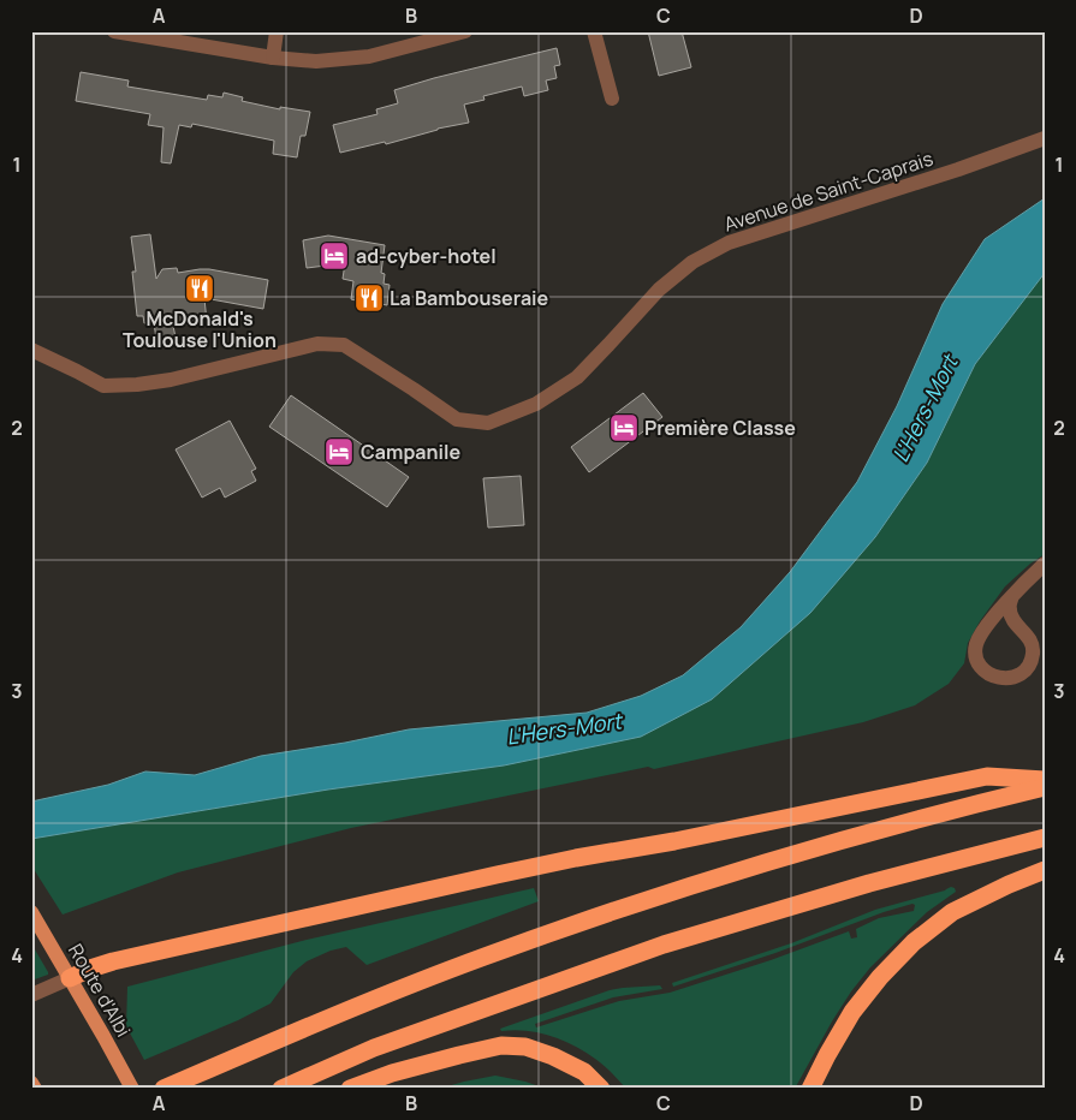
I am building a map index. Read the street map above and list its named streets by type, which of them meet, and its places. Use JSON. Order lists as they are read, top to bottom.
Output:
{
  "streets": {
    "main road": ["Route d'Albi"],
    "street": ["Avenue de Saint-Caprais"]
  },
  "water": ["L'Hers-Mort"],
  "places": {
    "hotel": ["ad-cyber-hotel", "Première Classe", "Campanile"],
    "restaurant": ["McDonald's Toulouse l'Union", "La Bambouseraie"]
  },
  "grid": {
    "columns": [
      "A",
      "B",
      "C",
      "D"
    ],
    "rows": [
      "1",
      "2",
      "3",
      "4"
    ]
  }
}
